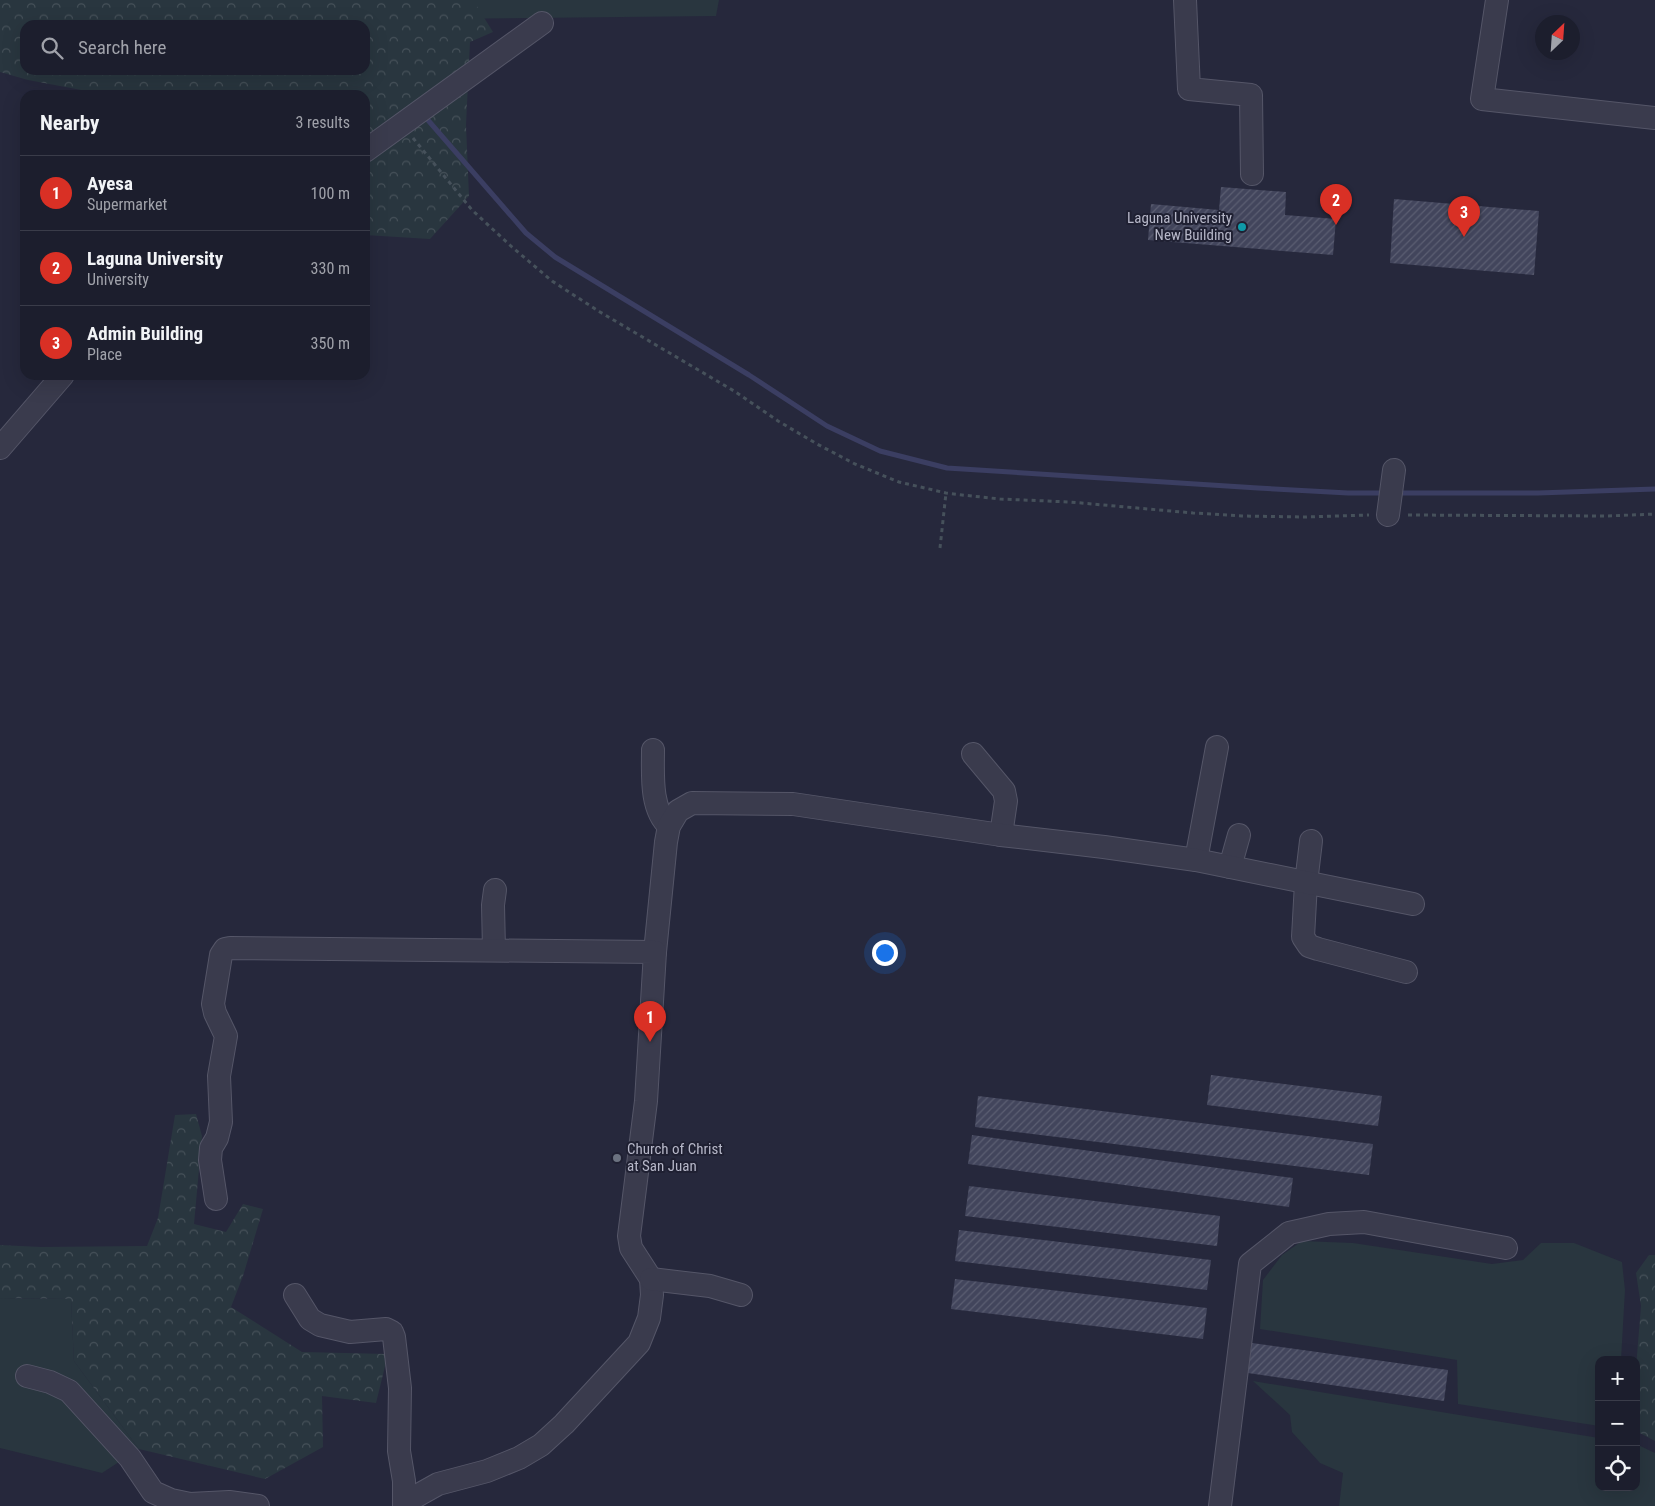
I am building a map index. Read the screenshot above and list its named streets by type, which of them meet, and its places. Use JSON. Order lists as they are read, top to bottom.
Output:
{
  "places": ["Laguna University New Building", "Church of Christ at San Juan"],
  "north": "top right",
  "page": {
    "search": "Search here",
    "heading": ["Nearby", "3 results"],
    "list": [
      {
        "mark": "1",
        "name": "Ayesa",
        "note": "Supermarket",
        "value": "100 m"
      },
      {
        "mark": "2",
        "name": "Laguna University",
        "note": "University",
        "value": "330 m"
      },
      {
        "mark": "3",
        "name": "Admin Building",
        "note": "Place",
        "value": "350 m"
      }
    ],
    "pins": ["2", "3", "1"],
    "map_buttons": ["+", "−"]
  }
}
